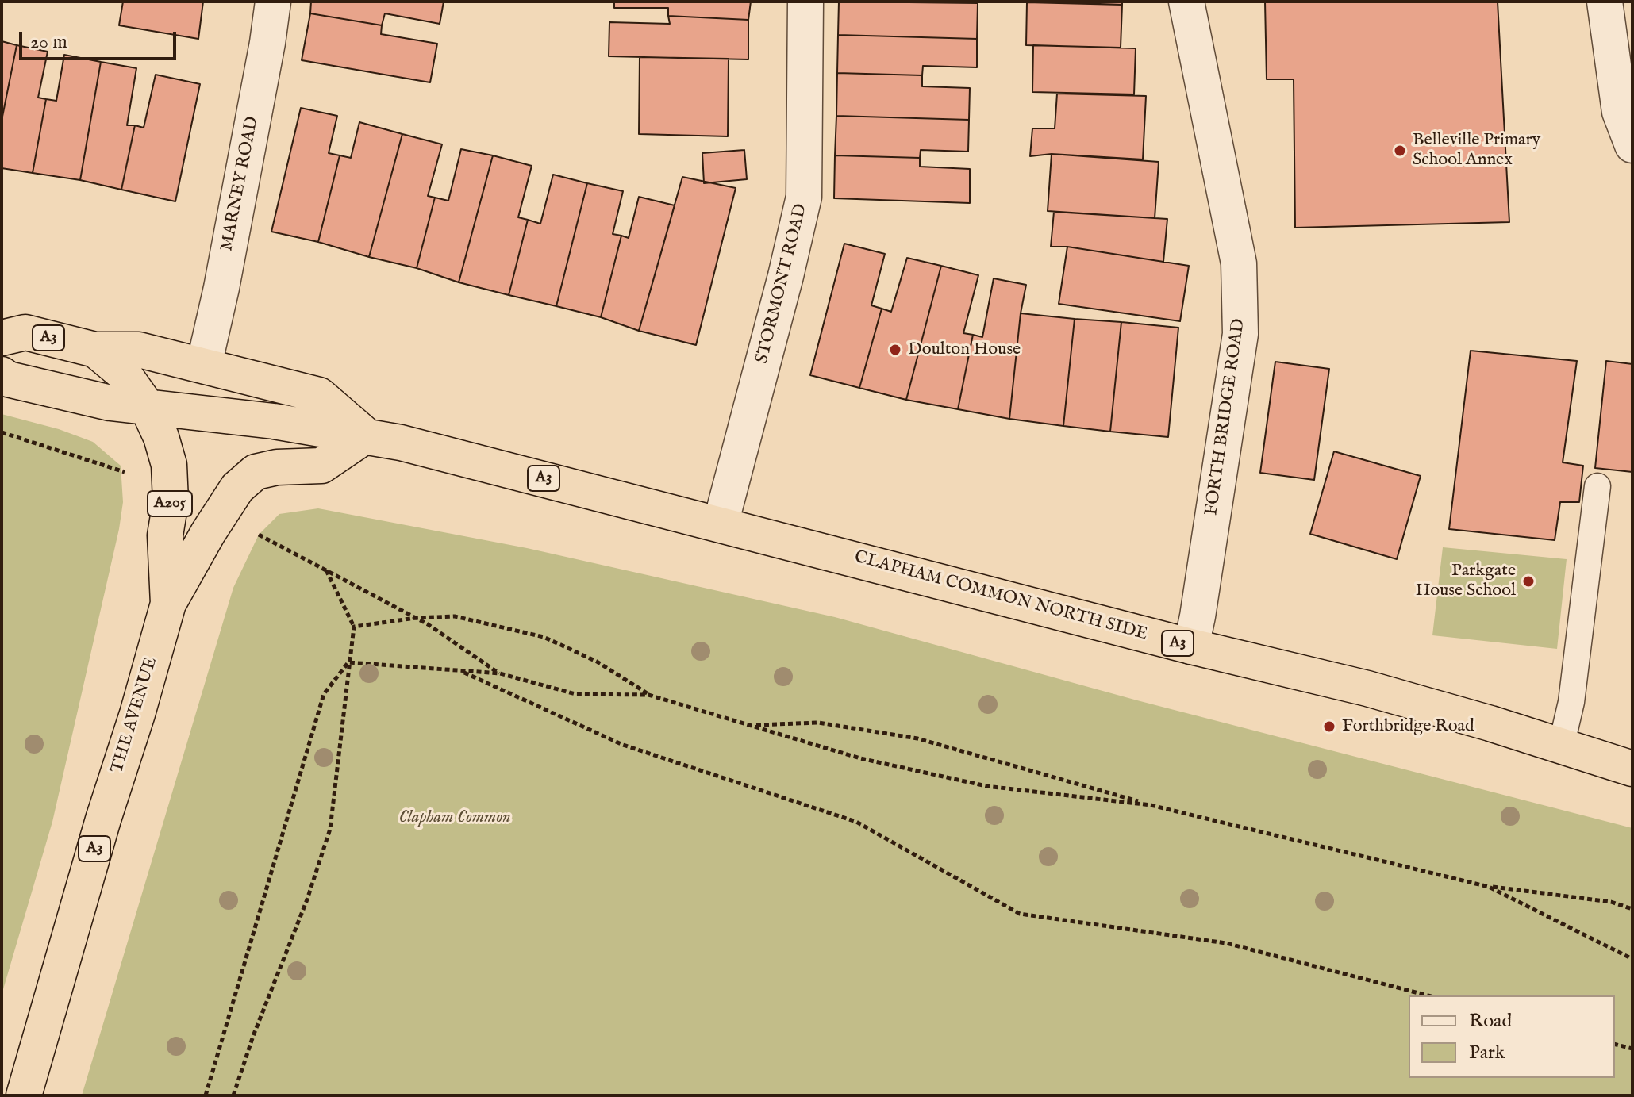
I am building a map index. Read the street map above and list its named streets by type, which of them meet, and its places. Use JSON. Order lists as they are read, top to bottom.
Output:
{
  "streets": {
    "highway": [
      "A3",
      "A205",
      "CLAPHAM COMMON NORTH SIDE",
      "THE AVENUE"
    ],
    "street": ["MARNEY ROAD", "STORMONT ROAD", "FORTH BRIDGE ROAD"]
  },
  "crossings": [
    ["MARNEY ROAD", "CLAPHAM COMMON NORTH SIDE"],
    ["STORMONT ROAD", "CLAPHAM COMMON NORTH SIDE"],
    ["A3", "CLAPHAM COMMON NORTH SIDE"],
    ["A3", "THE AVENUE"],
    ["FORTH BRIDGE ROAD", "CLAPHAM COMMON NORTH SIDE"],
    ["CLAPHAM COMMON NORTH SIDE", "THE AVENUE"]
  ],
  "parks": ["Clapham Common"],
  "places": [
    "Belleville Primary School Annex",
    "Doulton House",
    "Parkgate House School",
    "Forthbridge Road"
  ],
  "legend": ["Road", "Park"],
  "scale_bar": "20 m"
}
